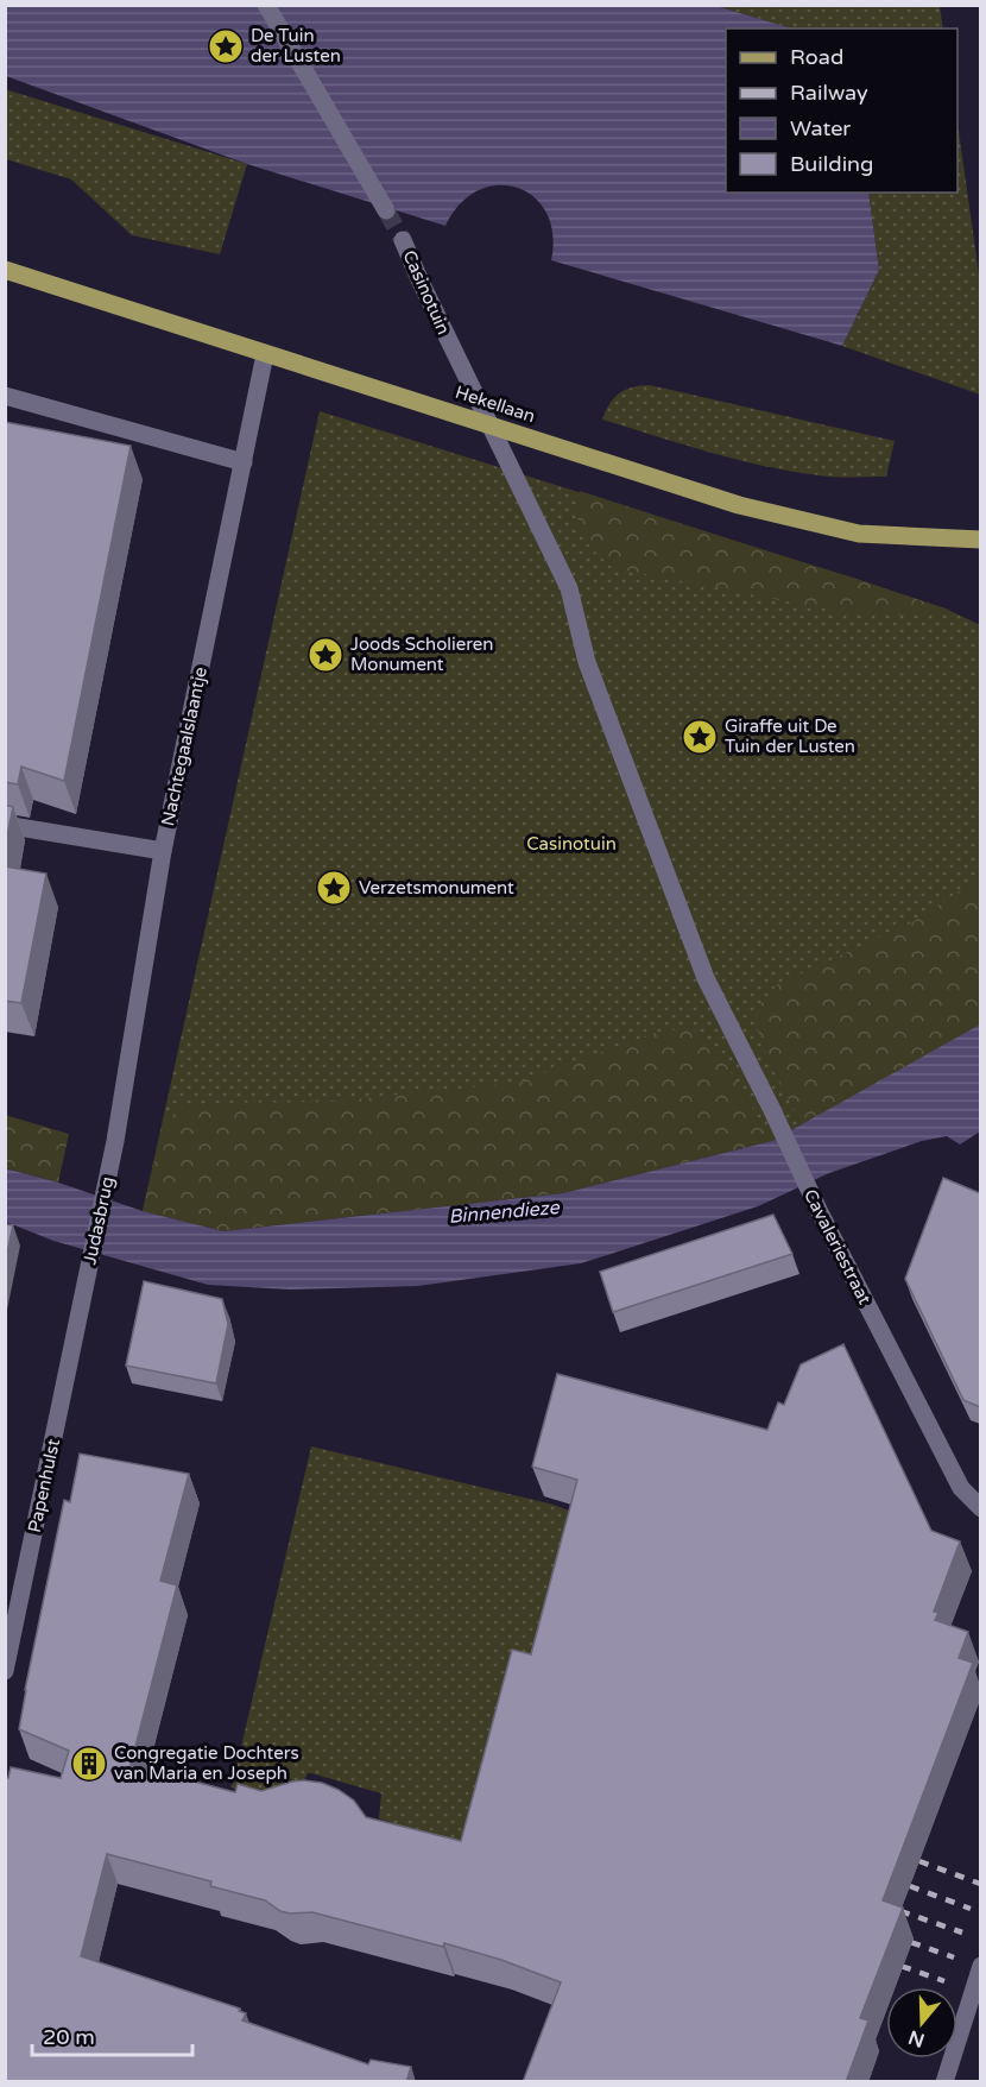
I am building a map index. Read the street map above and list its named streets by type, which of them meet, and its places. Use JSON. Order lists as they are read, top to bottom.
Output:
{
  "streets": {
    "main road": ["Hekellaan"],
    "street": [
      "Casinotuin",
      "Nachtegaalslaantje",
      "Judasbrug",
      "Cavaleriestraat",
      "Papenhulst"
    ]
  },
  "crossings": [
    ["Casinotuin", "Cavaleriestraat"],
    ["Hekellaan", "Nachtegaalslaantje"],
    ["Nachtegaalslaantje", "Judasbrug"],
    ["Judasbrug", "Papenhulst"]
  ],
  "water": ["Binnendieze"],
  "parks": ["Casinotuin"],
  "places": {
    "place": [
      "De Tuin der Lusten",
      "Joods Scholieren Monument",
      "Giraffe uit De Tuin der Lusten",
      "Verzetsmonument"
    ],
    "building": ["Congregatie Dochters van Maria en Joseph"]
  },
  "legend": [
    "Road",
    "Railway",
    "Water",
    "Building"
  ],
  "scale_bar": "20 m",
  "north": "bottom"
}
